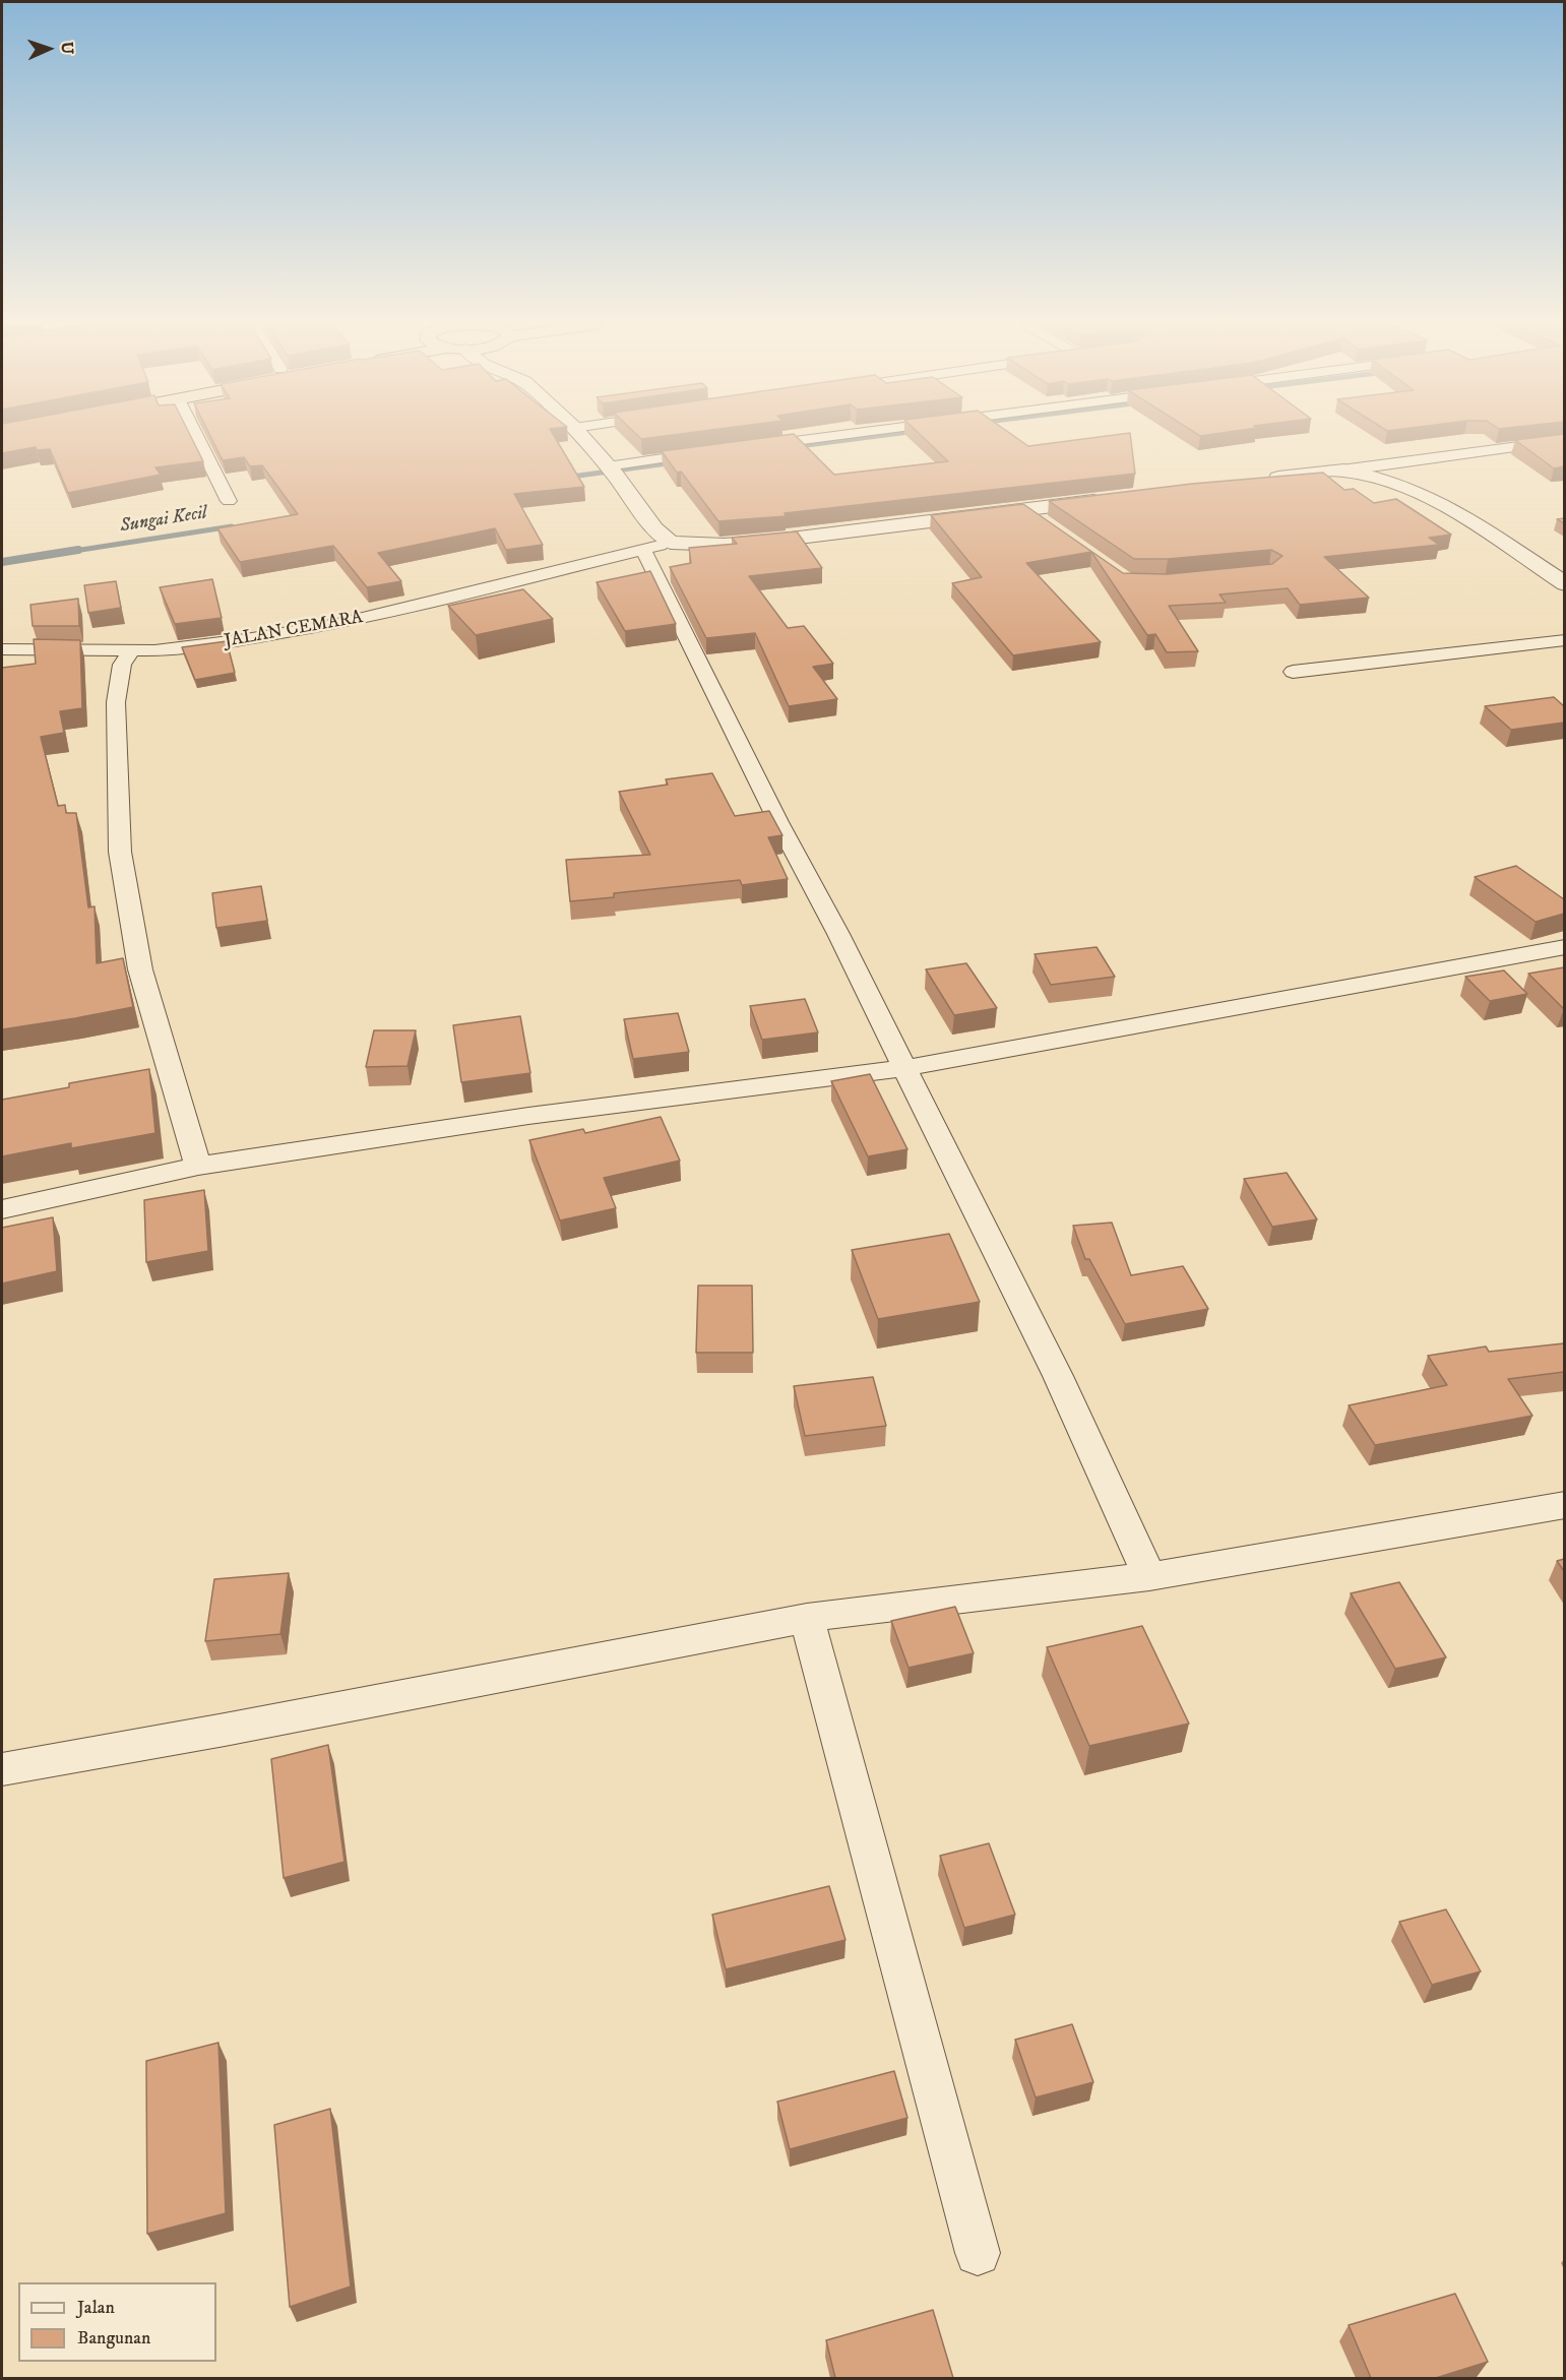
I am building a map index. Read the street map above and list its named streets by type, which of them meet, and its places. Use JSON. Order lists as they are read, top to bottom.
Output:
{
  "streets": {
    "street": ["JALAN CEMARA"]
  },
  "water": ["Sungai Kecil"],
  "legend": ["Jalan", "Bangunan"],
  "north": "right"
}
